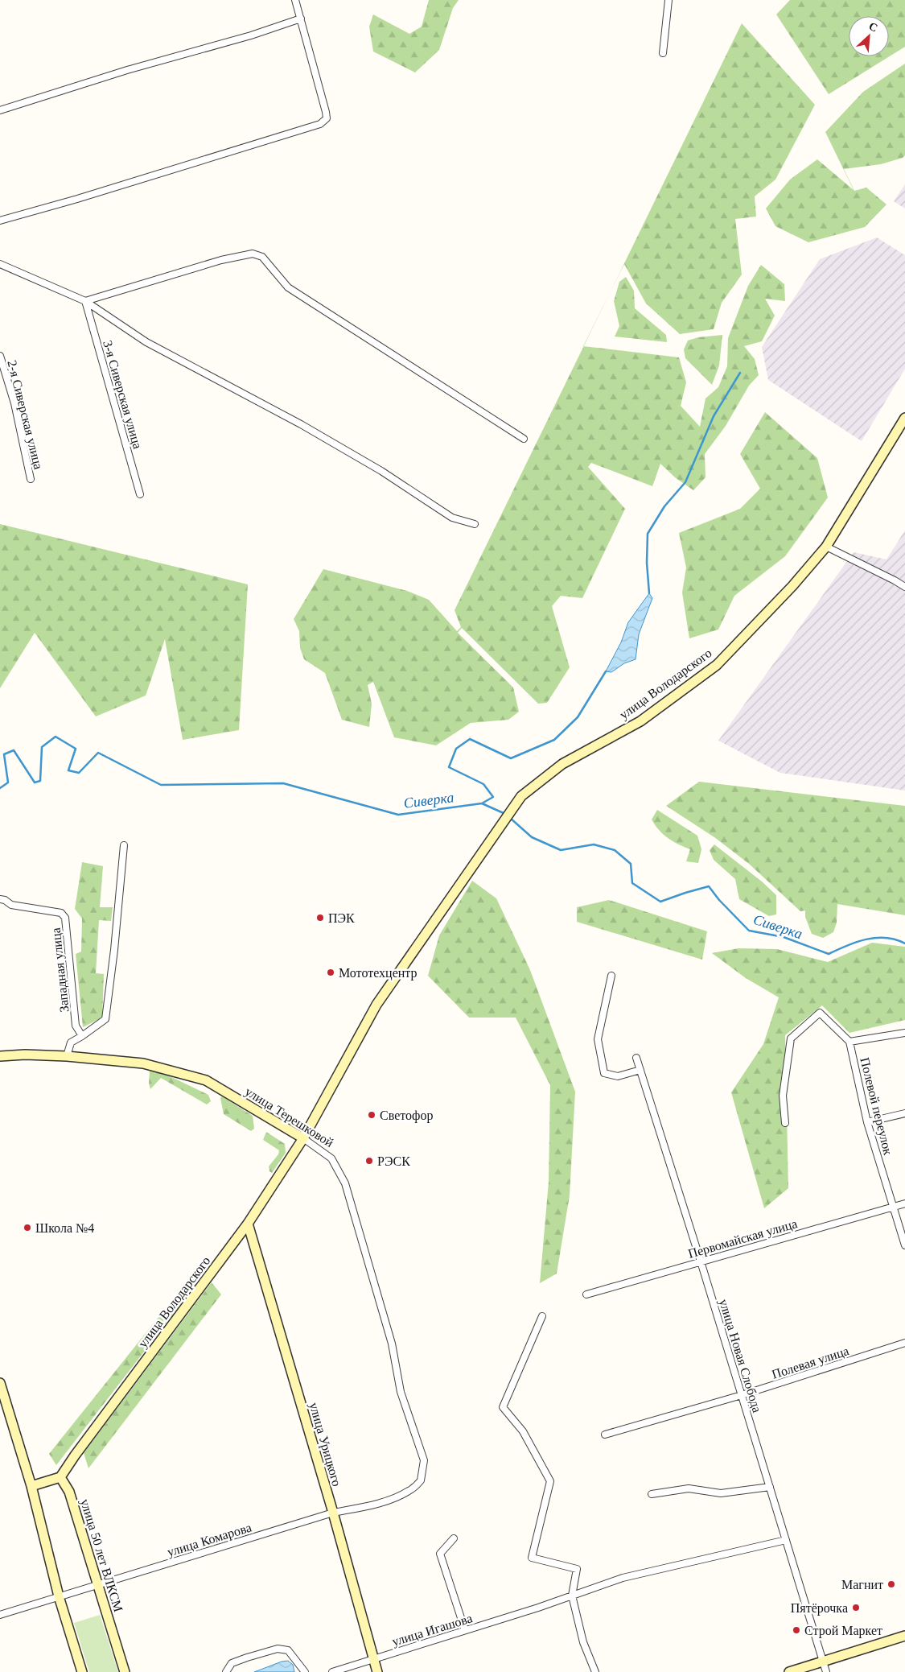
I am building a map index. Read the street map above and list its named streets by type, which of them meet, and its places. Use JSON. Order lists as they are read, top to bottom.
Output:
{
  "streets": {
    "main road": [
      "улица Володарского",
      "улица Терешковой",
      "улица Урицкого",
      "улица 50 лет ВЛКСМ"
    ],
    "street": [
      "3-я Сиверская улица",
      "2-я Сиверская улица",
      "Западная улица",
      "Полевой переулок",
      "Первомайская улица",
      "улица Новая Слобода",
      "Полевая улица",
      "улица Комарова",
      "улица Игашова"
    ]
  },
  "crossings": [
    ["улица Володарского", "улица Терешковой"],
    ["улица Володарского", "улица Урицкого"],
    ["улица Володарского", "улица 50 лет ВЛКСМ"],
    ["Полевой переулок", "Первомайская улица"],
    ["улица Терешковой", "улица Комарова"],
    ["Первомайская улица", "улица Новая Слобода"],
    ["улица Новая Слобода", "Полевая улица"],
    ["улица Новая Слобода", "улица Игашова"],
    ["улица Урицкого", "улица Комарова"],
    ["улица Урицкого", "улица Игашова"],
    ["улица Комарова", "улица 50 лет ВЛКСМ"]
  ],
  "water": ["Сиверка"],
  "places": [
    "ПЭК",
    "Мототехцентр",
    "Светофор",
    "РЭСК",
    "Школа №4",
    "Магнит",
    "Пятёрочка",
    "Строй Маркет"
  ],
  "north": "top right"
}
